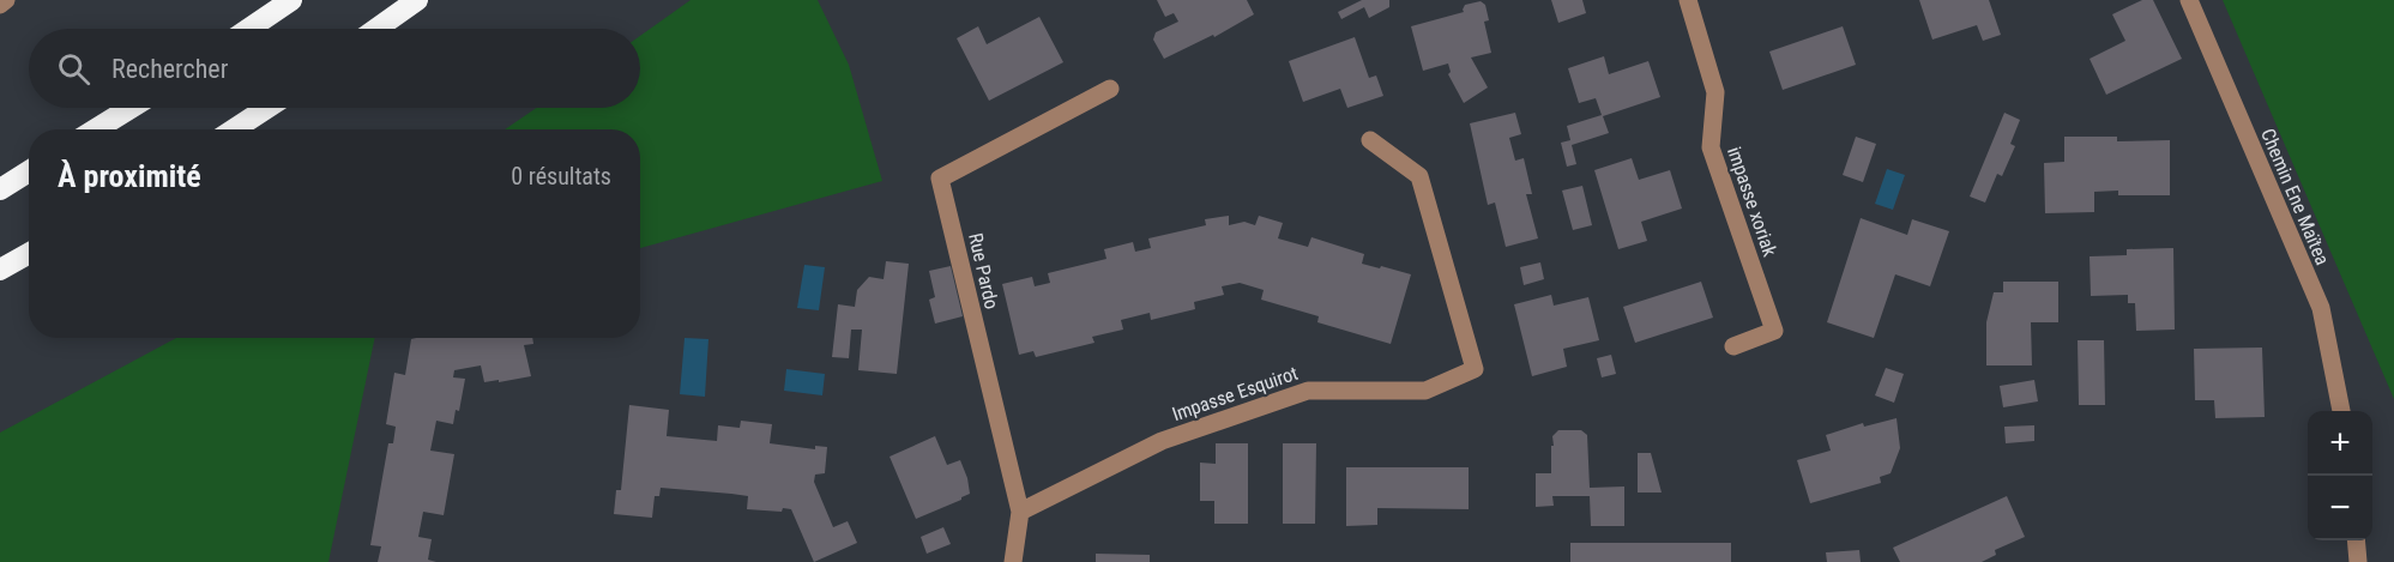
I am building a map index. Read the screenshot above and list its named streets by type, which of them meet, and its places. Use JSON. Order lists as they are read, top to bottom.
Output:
{
  "streets": {
    "street": [
      "Chemin Ene Maïtea",
      "impasse xoriak",
      "Rue Pardo",
      "Impasse Esquirot"
    ]
  },
  "crossings": [
    ["Rue Pardo", "Impasse Esquirot"]
  ],
  "page": {
    "search": "Rechercher",
    "heading": ["À proximité", "0 résultats"],
    "map_buttons": ["+", "−"]
  }
}
